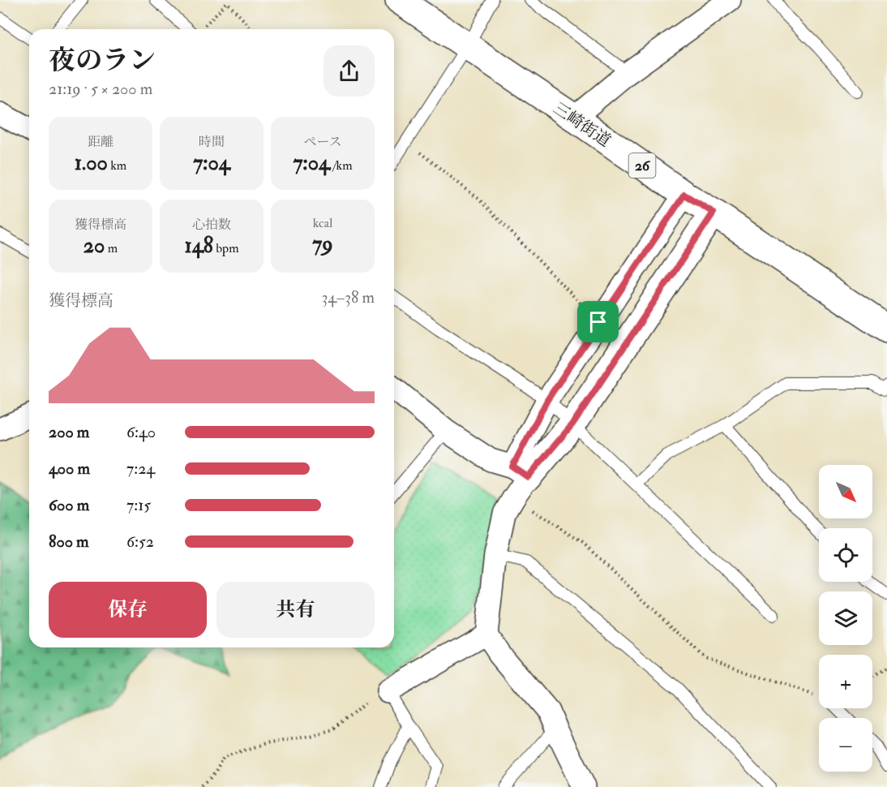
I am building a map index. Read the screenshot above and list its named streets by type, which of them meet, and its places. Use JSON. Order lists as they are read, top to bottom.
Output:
{
  "streets": {
    "main road": ["三崎街道", "26"]
  },
  "north": "bottom right",
  "page": {
    "heading": ["夜のラン", "21:19 · 5 × 200 m"],
    "stats": [
      ["距離", "1.00 km"],
      ["時間", "7:04"],
      ["ペース", "7:04 /km"],
      ["獲得標高", "20 m"],
      ["心拍数", "148 bpm"],
      ["kcal", "79"]
    ],
    "chart": ["獲得標高", "34–38 m"],
    "list": [
      {
        "name": "200 m",
        "note": "6:40"
      },
      {
        "name": "400 m",
        "note": "7:24"
      },
      {
        "name": "600 m",
        "note": "7:15"
      },
      {
        "name": "800 m",
        "note": "6:52"
      }
    ],
    "map_buttons": ["+", "−"],
    "buttons": ["保存", "共有"]
  }
}
